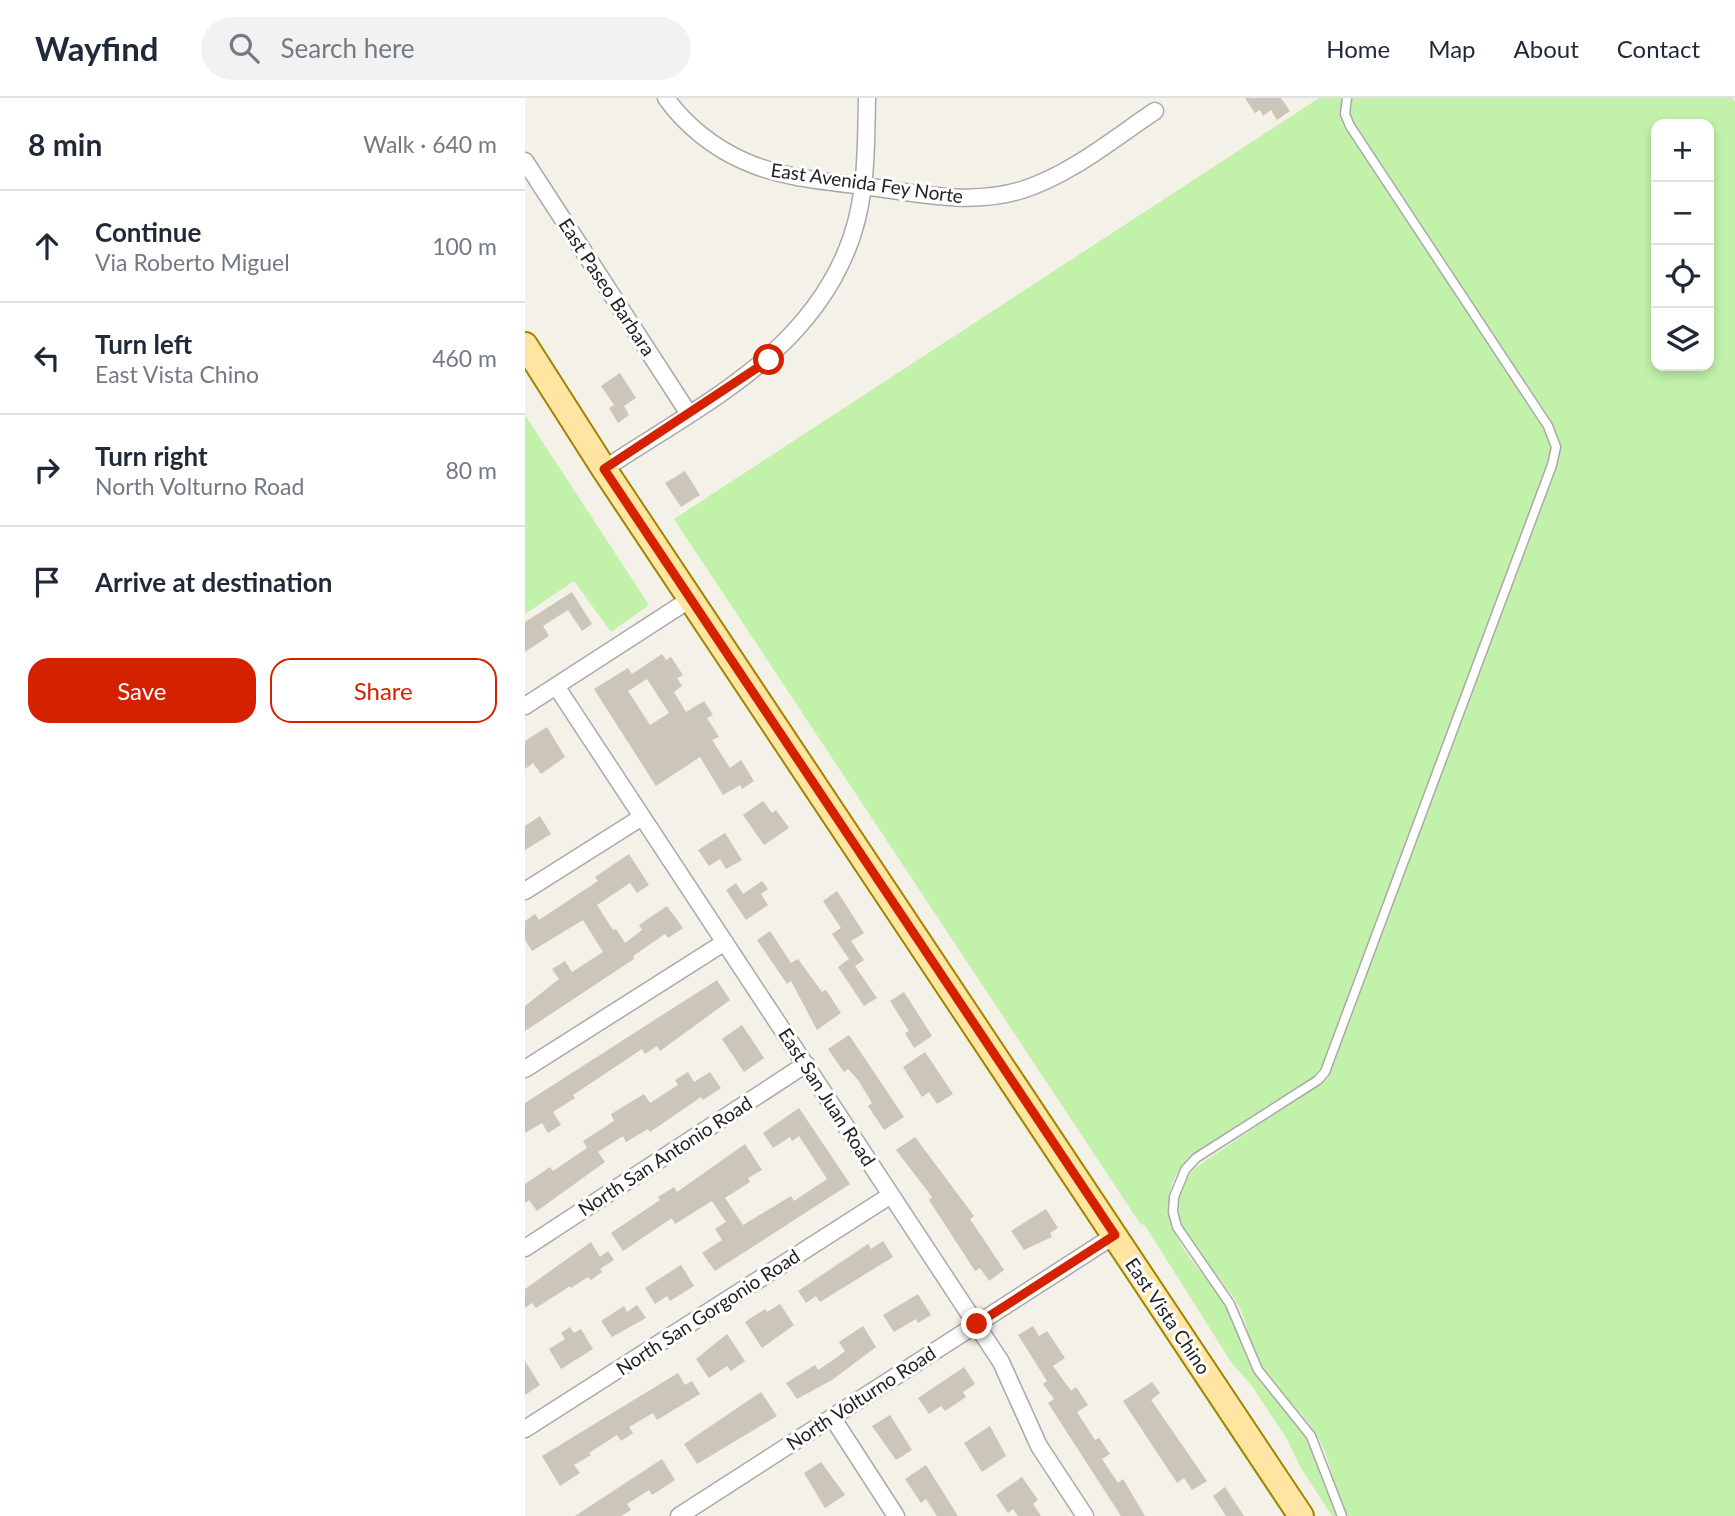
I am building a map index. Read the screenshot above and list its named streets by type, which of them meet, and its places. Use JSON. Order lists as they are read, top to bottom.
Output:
{
  "streets": {
    "main road": ["East Vista Chino"],
    "street": [
      "East Avenida Fey Norte",
      "East Paseo Barbara",
      "East San Juan Road",
      "North San Antonio Road",
      "North San Gorgonio Road",
      "North Volturno Road"
    ]
  },
  "crossings": [
    ["East San Juan Road", "North San Antonio Road"],
    ["East San Juan Road", "North San Gorgonio Road"],
    ["East San Juan Road", "North Volturno Road"],
    ["East Vista Chino", "North Volturno Road"]
  ],
  "page": {
    "header": "Wayfind",
    "search": "Search here",
    "nav": [
      "Home",
      "Map",
      "About",
      "Contact"
    ],
    "heading": ["8 min", "Walk · 640 m"],
    "map_buttons": ["+", "−"],
    "list": [
      ["Continue", "Via Roberto Miguel", "100 m"],
      ["Turn left", "East Vista Chino", "460 m"],
      ["Turn right", "North Volturno Road", "80 m"],
      "Arrive at destination"
    ],
    "buttons": ["Save", "Share"]
  }
}
